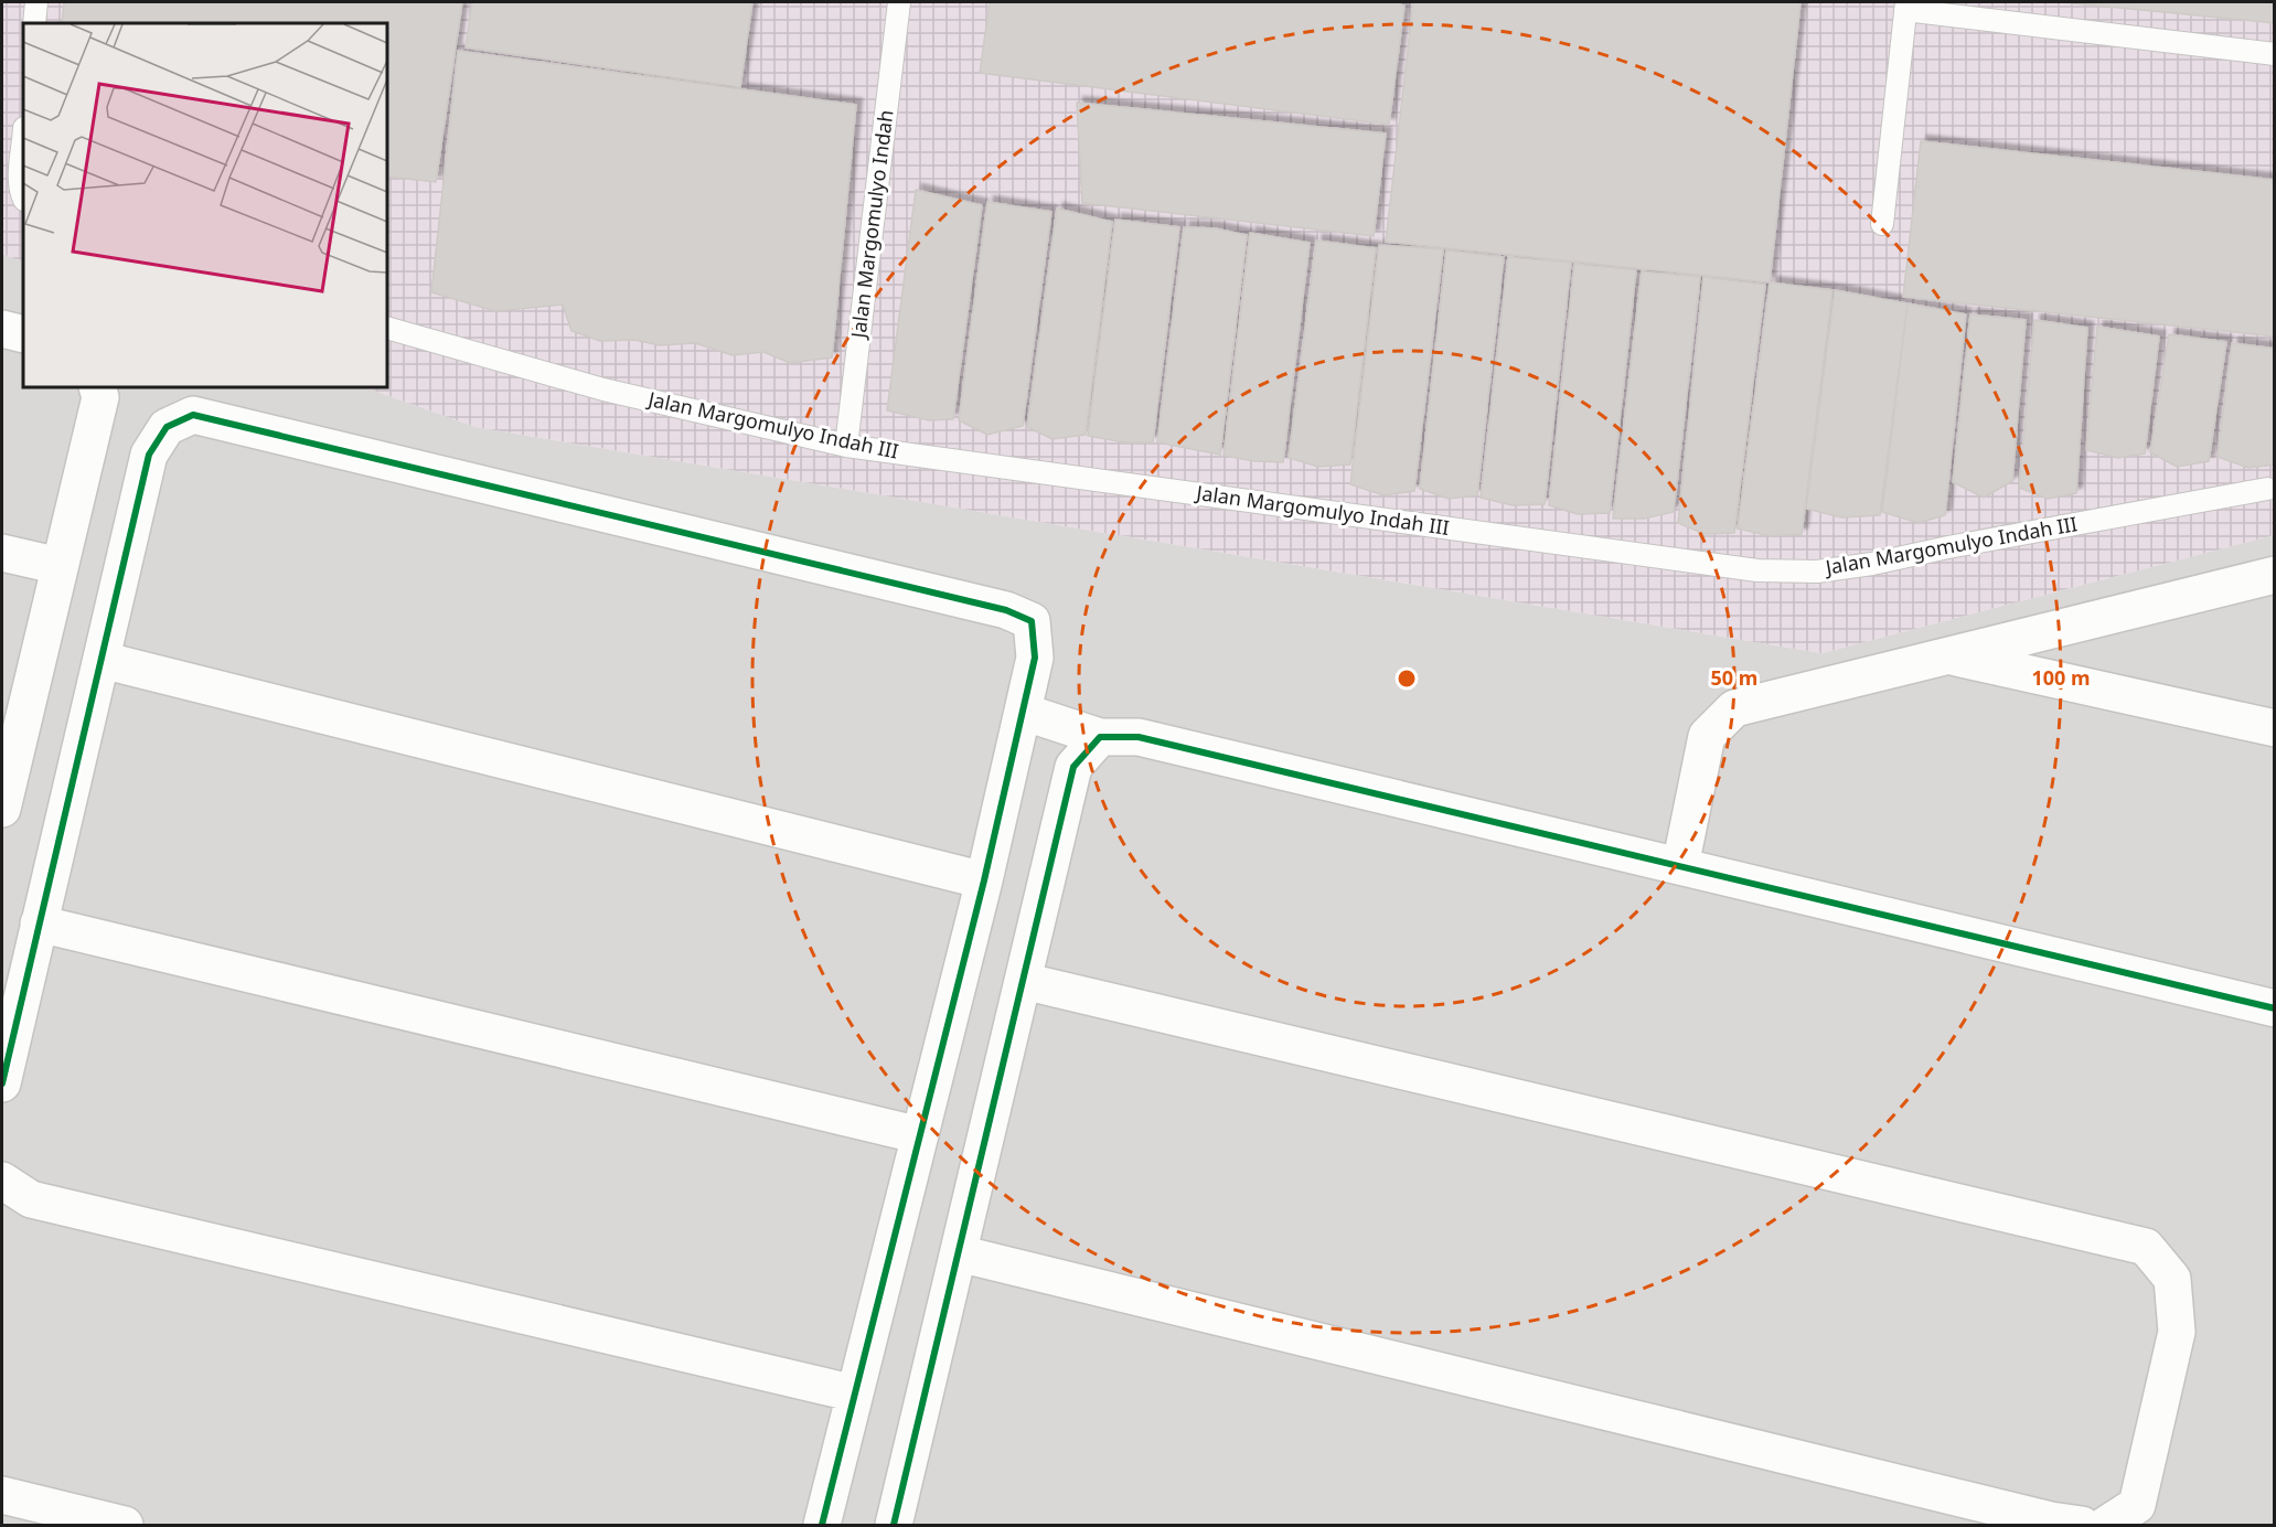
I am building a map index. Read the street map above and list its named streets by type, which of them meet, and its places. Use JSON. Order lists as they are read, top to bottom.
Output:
{
  "streets": {
    "lane": ["Jalan Margomulyo Indah", "Jalan Margomulyo Indah III"]
  },
  "crossings": [
    ["Jalan Margomulyo Indah", "Jalan Margomulyo Indah III"]
  ],
  "rings": ["50 m", "100 m"]
}
